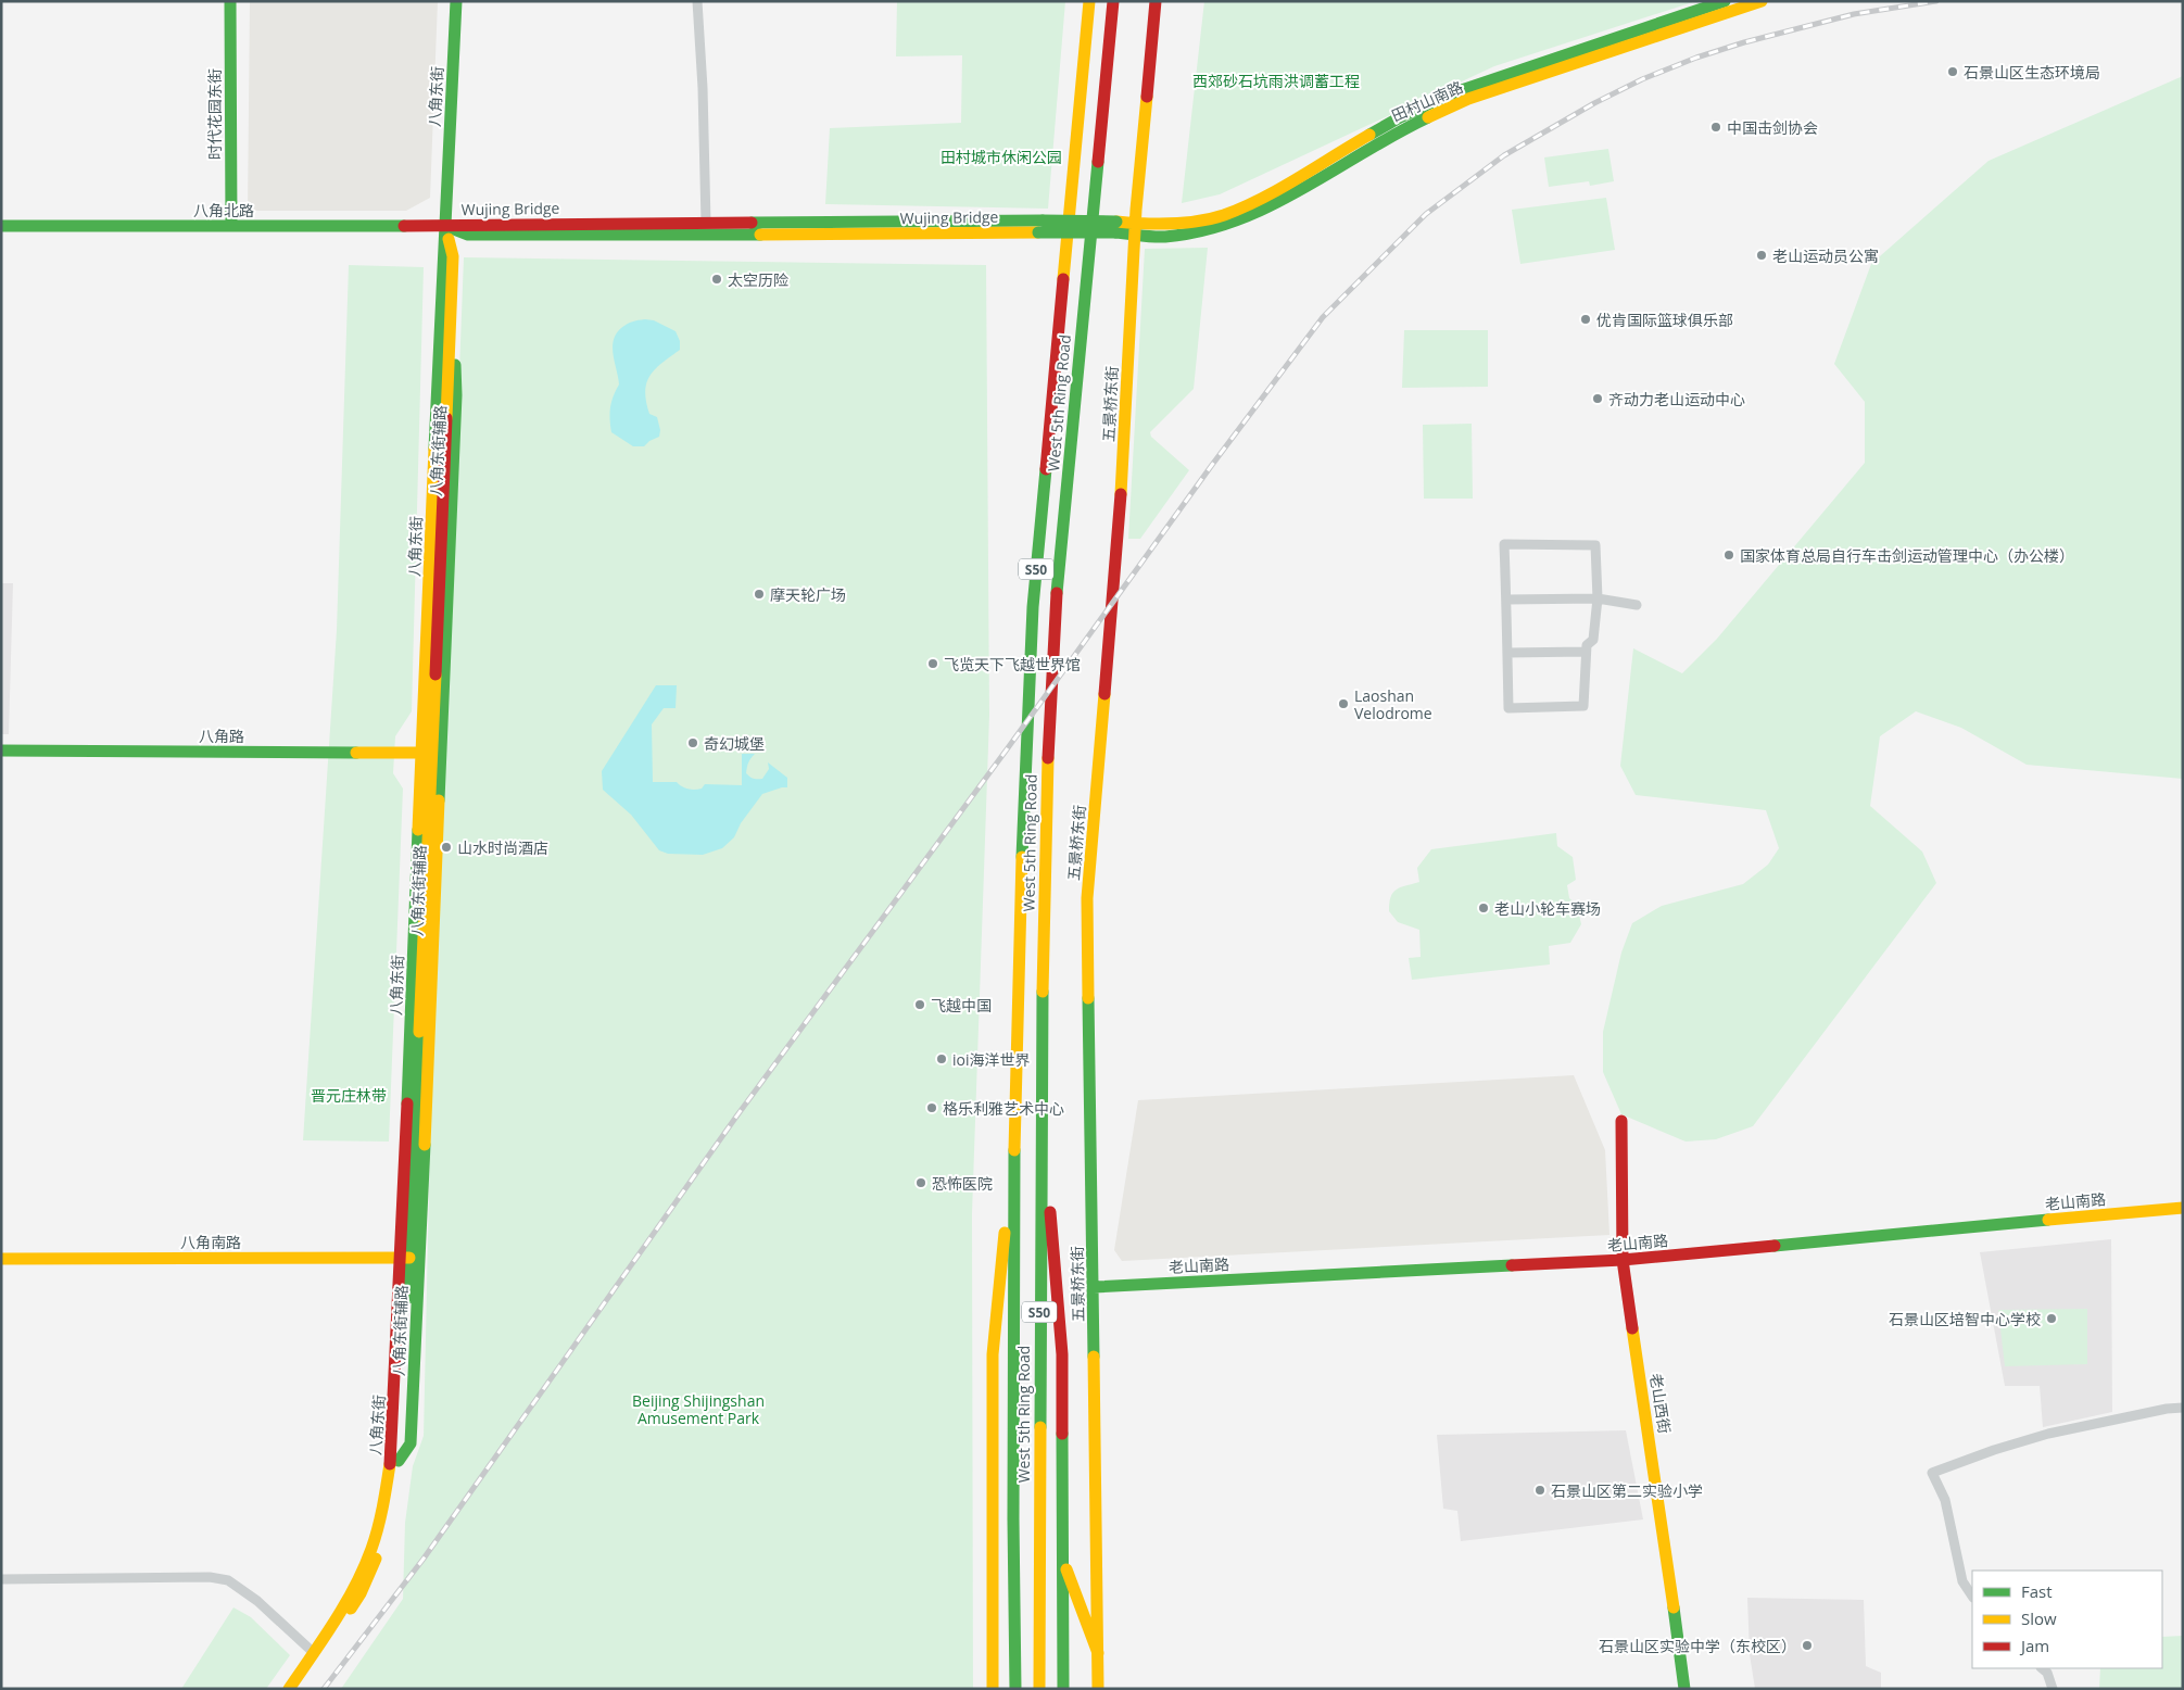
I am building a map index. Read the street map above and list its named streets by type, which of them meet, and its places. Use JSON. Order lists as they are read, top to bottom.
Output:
{
  "streets": {
    "main road": [
      "八角东街",
      "田村山南路",
      "时代花园东街",
      "Wujing Bridge",
      "八角北路",
      "West 5th Ring Road",
      "五景桥东街",
      "八角东街辅路",
      "S50",
      "八角路",
      "老山南路",
      "八角南路",
      "老山西街"
    ]
  },
  "crossings": [
    ["八角东街", "Wujing Bridge"],
    ["八角东街", "八角北路"],
    ["八角东街", "八角东街辅路"],
    ["八角东街", "八角路"],
    ["八角东街", "八角南路"],
    ["田村山南路", "Wujing Bridge"],
    ["田村山南路", "五景桥东街"],
    ["时代花园东街", "八角北路"],
    ["Wujing Bridge", "八角北路"],
    ["五景桥东街", "老山南路"],
    ["八角东街辅路", "八角路"],
    ["八角东街辅路", "八角南路"],
    ["老山南路", "老山西街"]
  ],
  "parks": [
    "西郊砂石坑雨洪调蓄工程",
    "田村城市休闲公园",
    "晋元庄林带",
    "Beijing Shijingshan Amusement Park"
  ],
  "places": [
    "石景山区生态环境局",
    "中国击剑协会",
    "老山运动员公寓",
    "太空历险",
    "优肯国际篮球俱乐部",
    "齐动力老山运动中心",
    "国家体育总局自行车击剑运动管理中心（办公楼）",
    "摩天轮广场",
    "飞览天下飞越世界馆",
    "Laoshan Velodrome",
    "奇幻城堡",
    "山水时尚酒店",
    "老山小轮车赛场",
    "飞越中国",
    "ioi海洋世界",
    "格乐利雅艺术中心",
    "恐怖医院",
    "石景山区培智中心学校",
    "石景山区第二实验小学",
    "石景山区实验中学（东校区）"
  ],
  "legend": ["Fast", "Slow", "Jam"]
}
